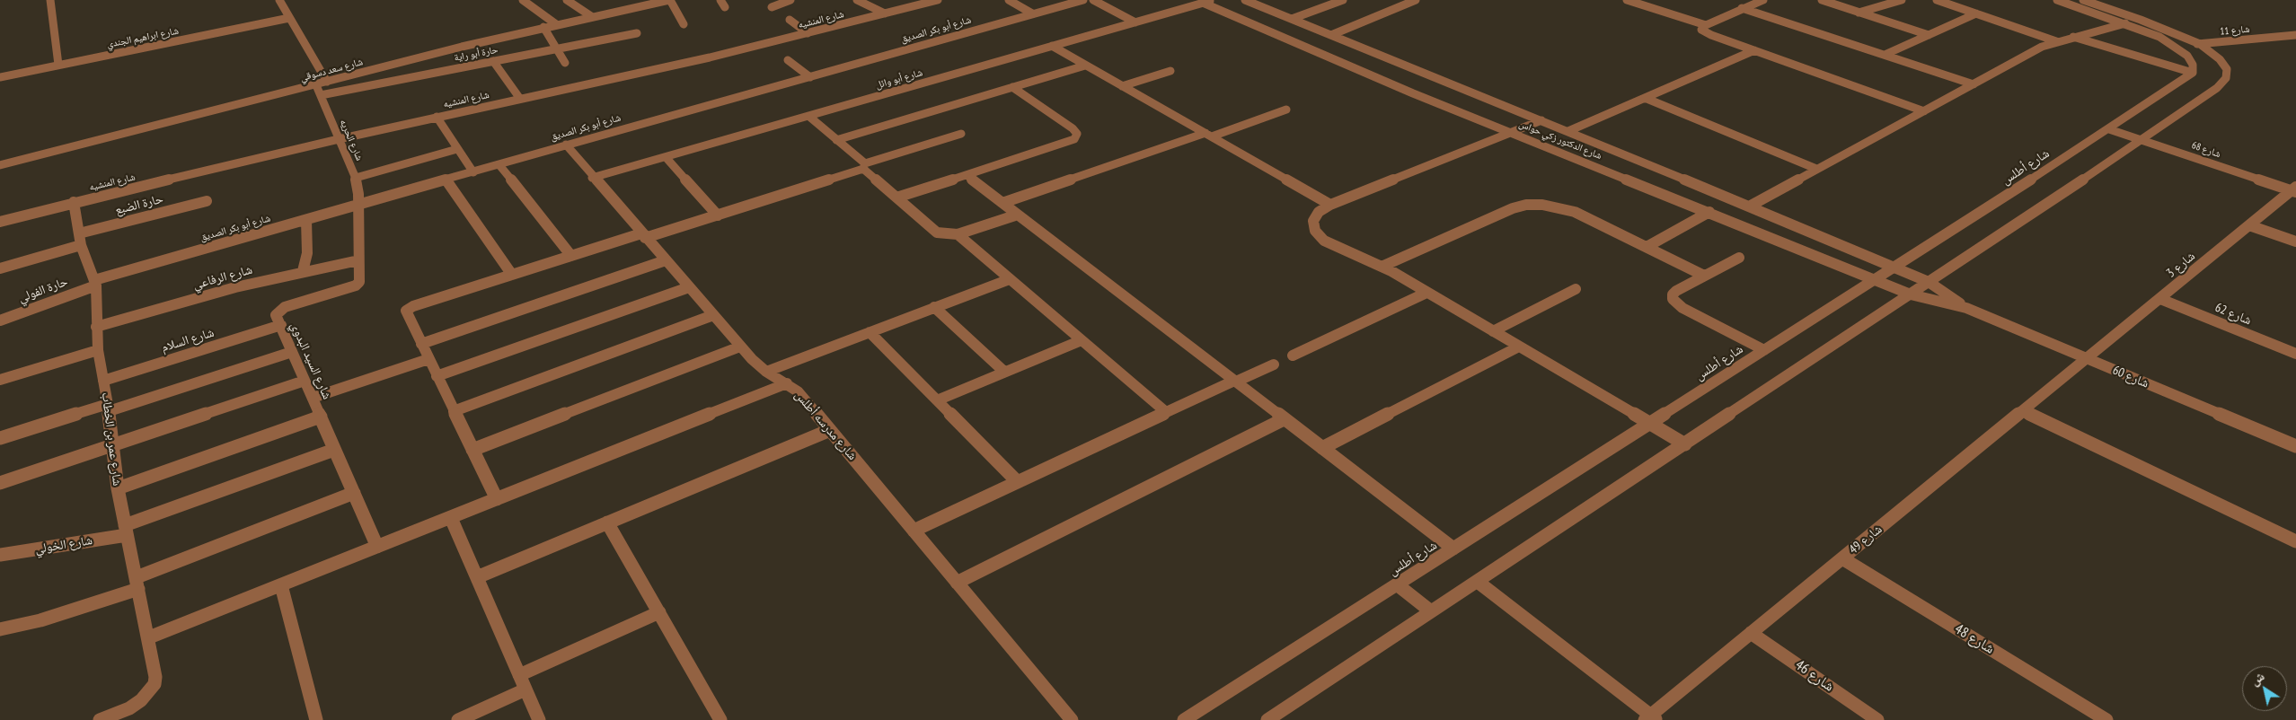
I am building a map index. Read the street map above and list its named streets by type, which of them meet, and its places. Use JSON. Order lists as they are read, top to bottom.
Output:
{
  "streets": {
    "street": [
      "شارع المنشيه",
      "شارع أبو بكر الصديق",
      "شارع 11",
      "شارع ابراهيم الجندي",
      "حارة أبو راية",
      "شارع سعد دسوقي",
      "شارع أبو وائل",
      "شارع الحريه",
      "شارع الدكتور زكي حواس",
      "شارع 68",
      "شارع أطلس",
      "حارة الضبع",
      "شارع 3",
      "شارع الرفاعي",
      "حارة الفولي",
      "شارع 62",
      "شارع السلام",
      "شارع السيد البدوي",
      "شارع 60",
      "شارع مدرسه أطلس",
      "شارع عمر بن الخطاب",
      "شارع 49",
      "شارع الخولي",
      "شارع 48",
      "شارع 46"
    ]
  },
  "crossings": [
    ["شارع المنشيه", "شارع الحريه"],
    ["شارع المنشيه", "شارع عمر بن الخطاب"],
    ["شارع أبو بكر الصديق", "شارع الحريه"],
    ["شارع أبو بكر الصديق", "حارة الفولي"],
    ["شارع أبو بكر الصديق", "شارع السيد البدوي"],
    ["شارع أبو بكر الصديق", "شارع مدرسه أطلس"],
    ["شارع أبو بكر الصديق", "شارع عمر بن الخطاب"],
    ["حارة أبو راية", "شارع الحريه"],
    ["شارع سعد دسوقي", "شارع الحريه"],
    ["شارع أبو وائل", "شارع الدكتور زكي حواس"],
    ["شارع أبو وائل", "شارع مدرسه أطلس"],
    ["شارع الحريه", "شارع السيد البدوي"],
    ["شارع الدكتور زكي حواس", "شارع أطلس"],
    ["شارع الدكتور زكي حواس", "شارع 60"],
    ["شارع 68", "شارع أطلس"],
    ["شارع 68", "شارع 3"],
    ["حارة الضبع", "شارع عمر بن الخطاب"],
    ["شارع 3", "شارع 62"],
    ["شارع 3", "شارع 60"],
    ["شارع 3", "شارع 49"],
    ["شارع الرفاعي", "شارع السيد البدوي"],
    ["شارع الرفاعي", "شارع عمر بن الخطاب"],
    ["حارة الفولي", "شارع عمر بن الخطاب"],
    ["شارع السلام", "شارع السيد البدوي"],
    ["شارع السلام", "شارع عمر بن الخطاب"],
    ["شارع السيد البدوي", "شارع الخولي"],
    ["شارع 60", "شارع 49"],
    ["شارع عمر بن الخطاب", "شارع الخولي"],
    ["شارع 49", "شارع 48"],
    ["شارع 49", "شارع 46"]
  ],
  "north": "top left"
}
